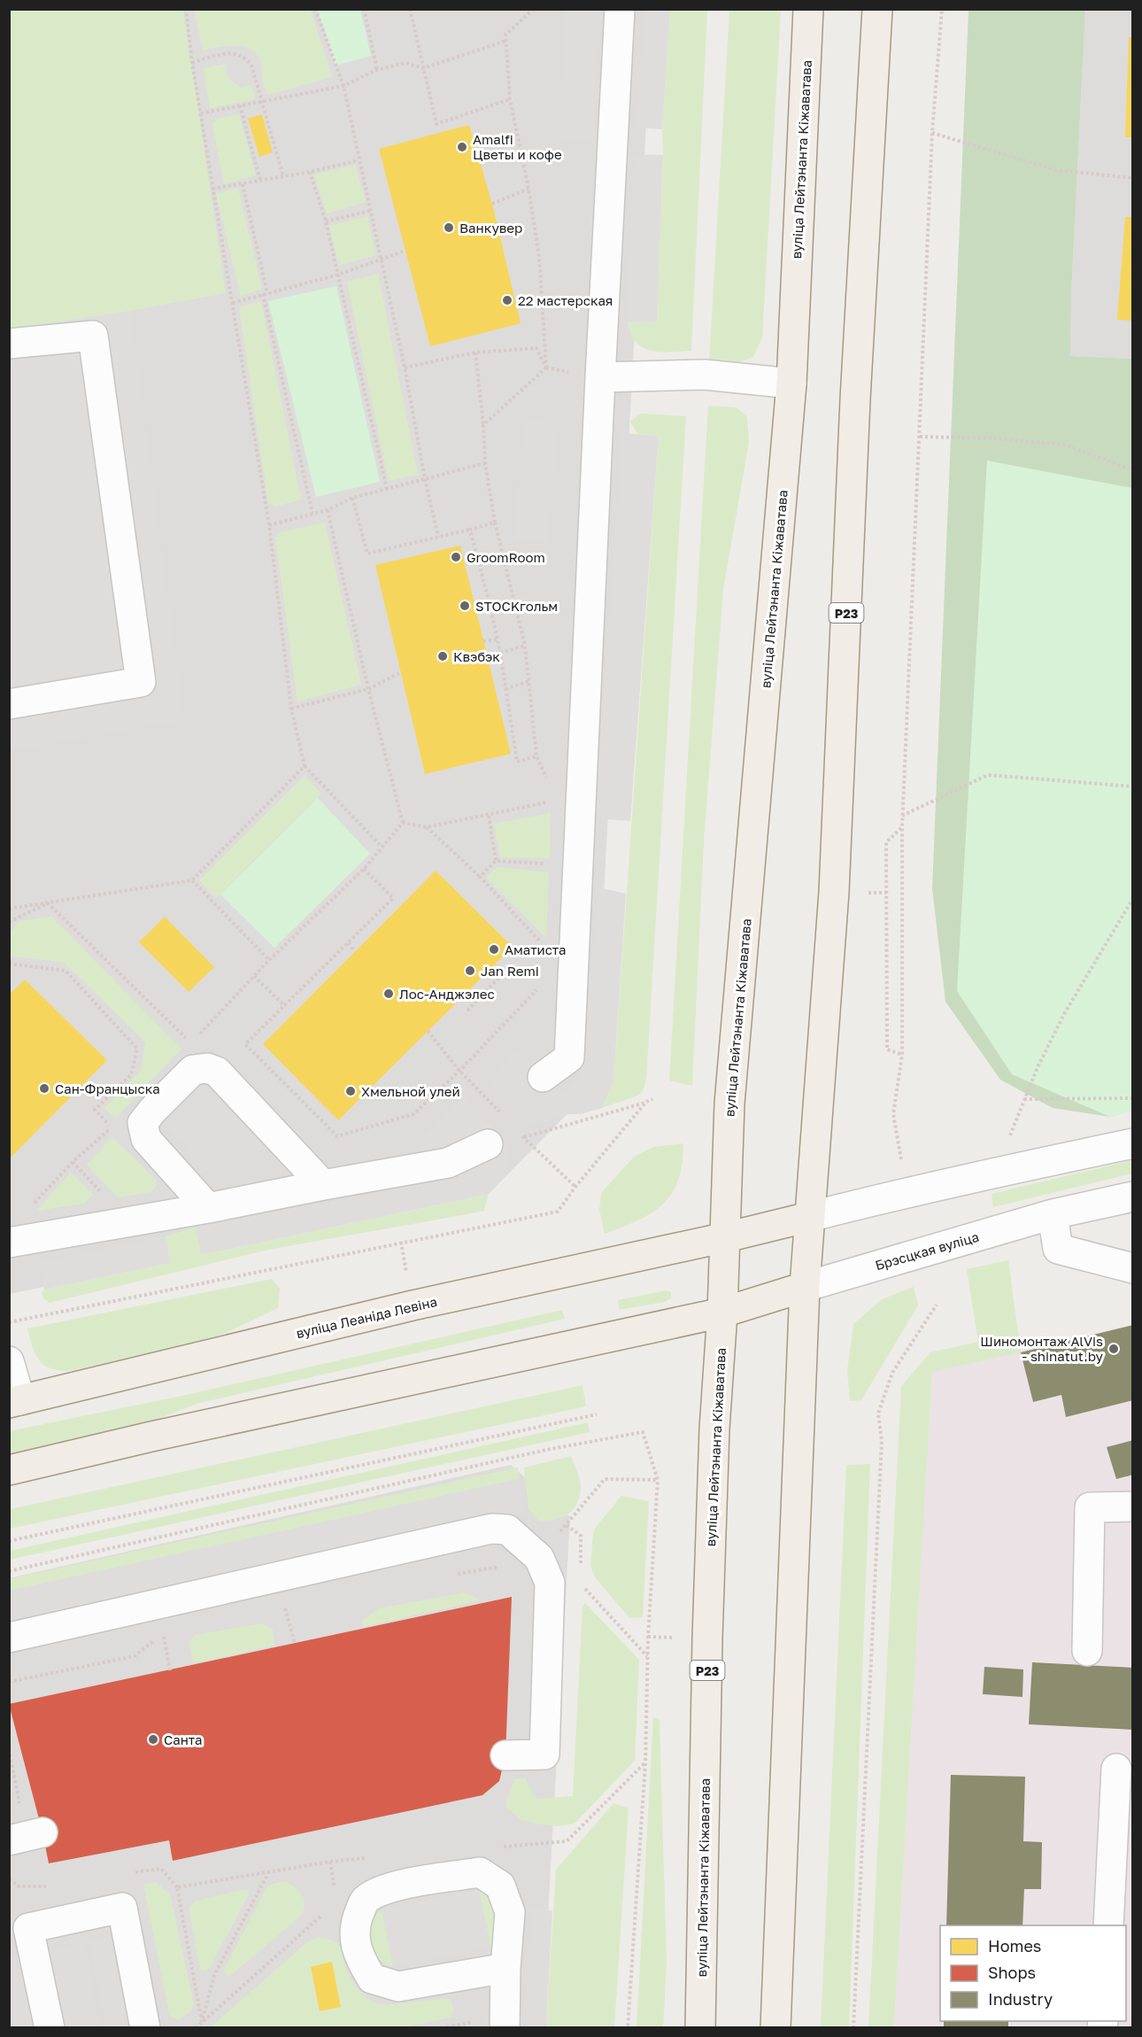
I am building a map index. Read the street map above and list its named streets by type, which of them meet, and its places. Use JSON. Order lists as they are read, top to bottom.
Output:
{
  "streets": {
    "main road": [
      "вуліца Лейтэнанта Кіжаватава",
      "Р23",
      "Брэсцкая вуліца",
      "вуліца Леаніда Левіна"
    ]
  },
  "crossings": [
    ["вуліца Лейтэнанта Кіжаватава", "Брэсцкая вуліца"],
    ["вуліца Лейтэнанта Кіжаватава", "вуліца Леаніда Левіна"],
    ["Р23", "Брэсцкая вуліца"]
  ],
  "places": [
    "Amalfi Цветы и кофе",
    "Ванкувер",
    "22 мастерская",
    "GroomRoom",
    "STOCKгольм",
    "Квэбэк",
    "Аматиста",
    "Jan Remi",
    "Лос-Анджэлес",
    "Сан-Францыска",
    "Хмельной улей",
    "Шиномонтаж AlVis - shinatut.by",
    "Санта"
  ],
  "legend": ["Homes", "Shops", "Industry"]
}
